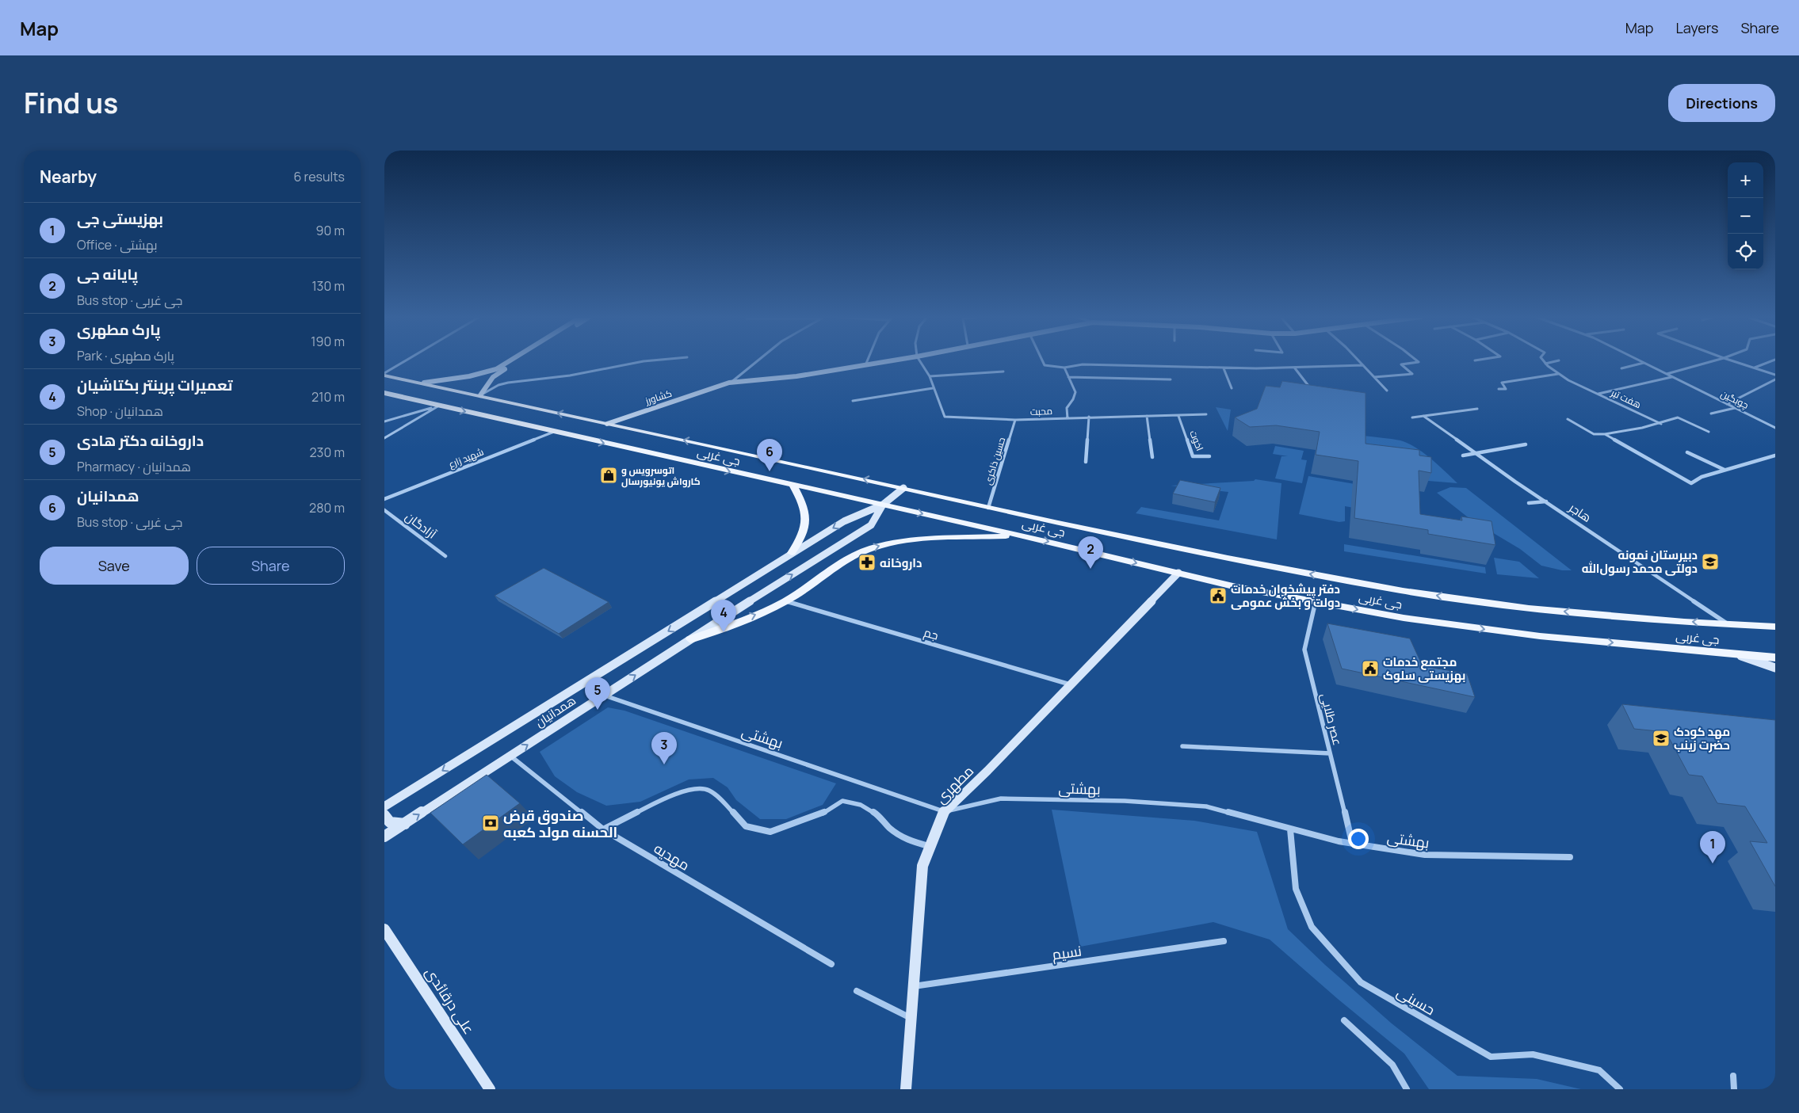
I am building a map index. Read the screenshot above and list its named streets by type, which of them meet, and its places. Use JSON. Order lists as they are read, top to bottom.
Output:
{
  "streets": {
    "main road": ["جی غربی"],
    "street": [
      "کشاورز",
      "هفت تیر",
      "چوبگین",
      "محبت",
      "اخوت",
      "شهید زارع",
      "حسین ذاکری",
      "هاجر",
      "آزادگان",
      "جم",
      "همدانیان",
      "عصر طلایی",
      "بهشتی",
      "مطهری",
      "مهدیه",
      "نسیم",
      "علی درقائدی",
      "حسینی"
    ]
  },
  "crossings": [
    ["کشاورز", "جی غربی"],
    ["محبت", "اخوت"],
    ["محبت", "حسین ذاکری"],
    ["جی غربی", "شهید زارع"],
    ["جی غربی", "حسین ذاکری"],
    ["جی غربی", "هاجر"],
    ["جی غربی", "همدانیان"],
    ["جی غربی", "عصر طلایی"],
    ["جی غربی", "مطهری"],
    ["جم", "مطهری"],
    ["همدانیان", "بهشتی"],
    ["همدانیان", "مهدیه"],
    ["عصر طلایی", "بهشتی"],
    ["بهشتی", "مطهری"],
    ["بهشتی", "حسینی"],
    ["مطهری", "نسیم"]
  ],
  "places": {
    "shop": ["اتوسرویس و کارواش یونیورسال"],
    "school or university": ["دبیرستان نمونه دولتی محمد رسول‌الله", "مهد کودک حضرت زینب"],
    "pharmacy": ["داروخانه"],
    "public building": ["دفتر پیشخوان خدمات دولت و بخش عمومی", "مجتمع خدمات بهزیستی سلوک"],
    "bank": ["صندوق قرض الحسنه مولد کعبه"]
  },
  "page": {
    "header": "Map",
    "nav": ["Map", "Layers", "Share"],
    "title": "Find us",
    "buttons": [
      "Directions",
      ["Save", "Share"]
    ],
    "heading": ["Nearby", "6 results"],
    "map_buttons": ["+", "−"],
    "list": [
      {
        "mark": "1",
        "name": "بهزیستی جی",
        "note": "Office · بهشتی",
        "value": "90 m"
      },
      {
        "mark": "2",
        "name": "پایانه جی",
        "note": "Bus stop · جی غربی",
        "value": "130 m"
      },
      {
        "mark": "3",
        "name": "پارک مطهری",
        "note": "Park · پارک مطهری",
        "value": "190 m"
      },
      {
        "mark": "4",
        "name": "تعمیرات پرینتر بکتاشیان",
        "note": "Shop · همدانیان",
        "value": "210 m"
      },
      {
        "mark": "5",
        "name": "داروخانه دکتر هادی",
        "note": "Pharmacy · همدانیان",
        "value": "230 m"
      },
      {
        "mark": "6",
        "name": "همدانیان",
        "note": "Bus stop · جی غربی",
        "value": "280 m"
      }
    ],
    "pins": [
      "6",
      "2",
      "4",
      "5",
      "3",
      "1"
    ]
  }
}
